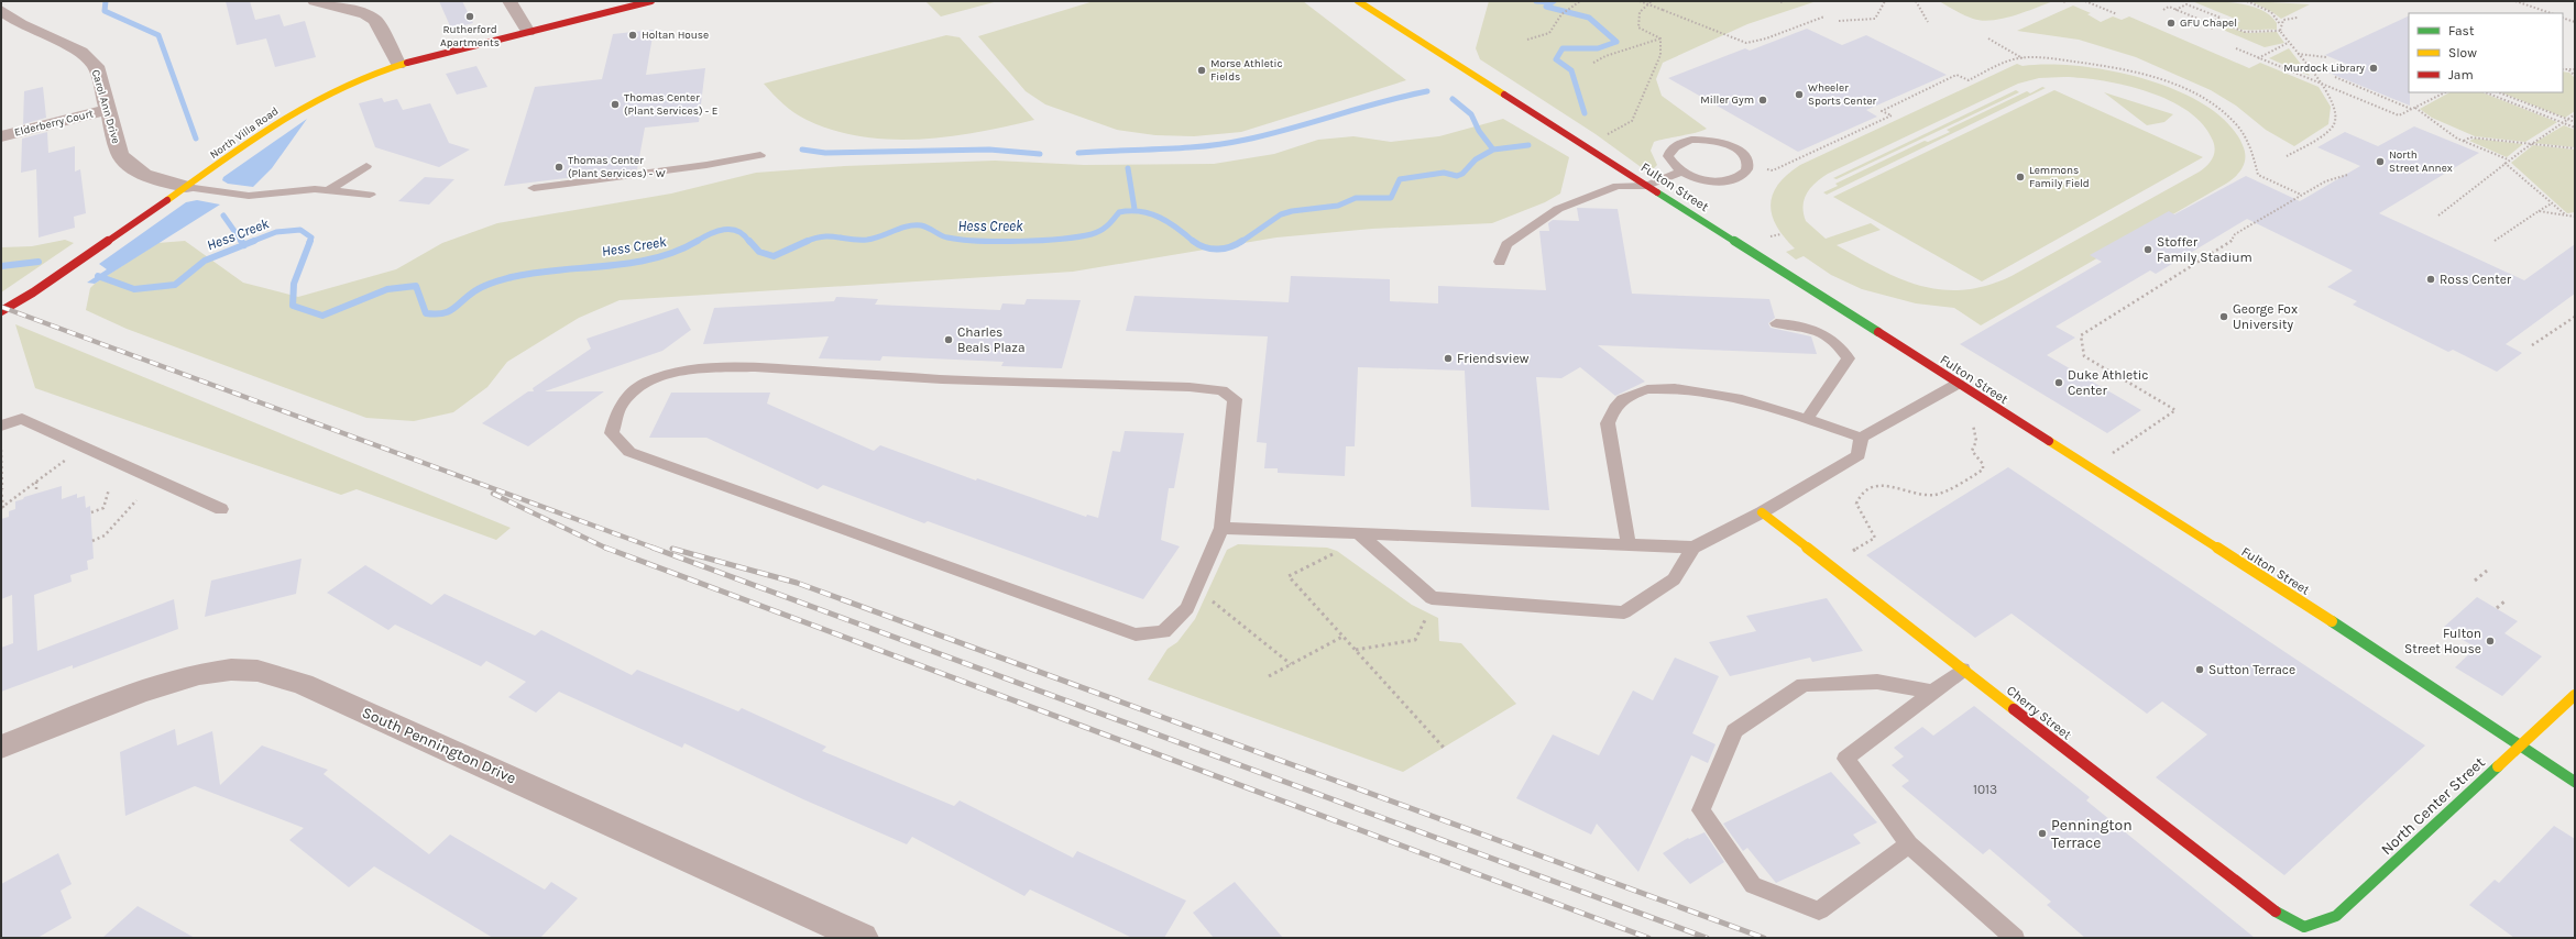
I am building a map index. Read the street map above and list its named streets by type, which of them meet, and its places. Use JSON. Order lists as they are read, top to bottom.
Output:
{
  "streets": {
    "street": [
      "Carol Ann Drive",
      "Elderberry Court",
      "North Villa Road",
      "Fulton Street",
      "Cherry Street",
      "South Pennington Drive",
      "North Center Street"
    ]
  },
  "crossings": [
    ["Carol Ann Drive", "Elderberry Court"],
    ["Carol Ann Drive", "North Villa Road"],
    ["Fulton Street", "North Center Street"],
    ["Cherry Street", "North Center Street"]
  ],
  "water": ["Hess Creek"],
  "places": [
    "Rutherford Apartments",
    "GFU Chapel",
    "Holtan House",
    "Murdock Library",
    "Morse Athletic Fields",
    "Wheeler Sports Center",
    "Miller Gym",
    "Thomas Center (Plant Services) - E",
    "North Street Annex",
    "Thomas Center (Plant Services) - W",
    "Lemmons Family Field",
    "Stoffer Family Stadium",
    "Ross Center",
    "George Fox University",
    "Charles Beals Plaza",
    "Friendsview",
    "Duke Athletic Center",
    "Fulton Street House",
    "Sutton Terrace",
    "Pennington Terrace"
  ],
  "house_numbers": ["1013"],
  "legend": ["Fast", "Slow", "Jam"]
}
